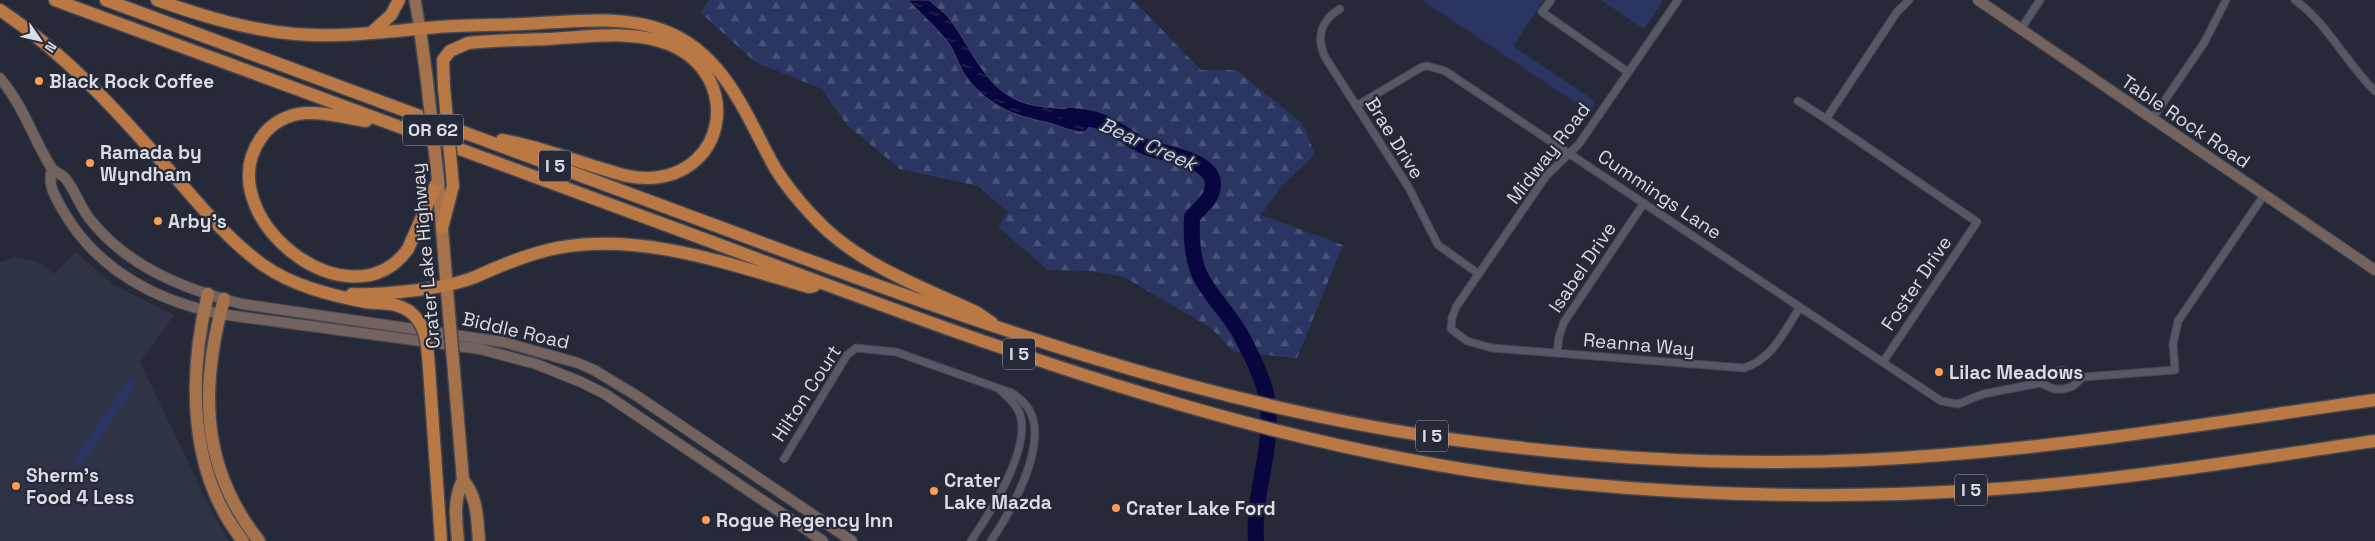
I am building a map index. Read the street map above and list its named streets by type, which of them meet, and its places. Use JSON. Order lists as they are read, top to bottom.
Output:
{
  "streets": {
    "highway": ["OR 62", "I 5", "Crater Lake Highway"],
    "main road": ["Table Rock Road", "Biddle Road"],
    "street": [
      "Brae Drive",
      "Midway Road",
      "Cummings Lane",
      "Isabel Drive",
      "Foster Drive",
      "Reanna Way",
      "Hilton Court"
    ]
  },
  "crossings": [
    ["Brae Drive", "Midway Road"],
    ["Brae Drive", "Cummings Lane"],
    ["Midway Road", "Cummings Lane"],
    ["Midway Road", "Reanna Way"],
    ["Cummings Lane", "Isabel Drive"],
    ["Cummings Lane", "Foster Drive"],
    ["Cummings Lane", "Reanna Way"],
    ["Isabel Drive", "Reanna Way"]
  ],
  "water": ["Bear Creek"],
  "places": [
    "Black Rock Coffee",
    "Ramada by Wyndham",
    "Arby's",
    "Lilac Meadows",
    "Sherm's Food 4 Less",
    "Crater Lake Mazda",
    "Crater Lake Ford",
    "Rogue Regency Inn"
  ],
  "north": "bottom right"
}
